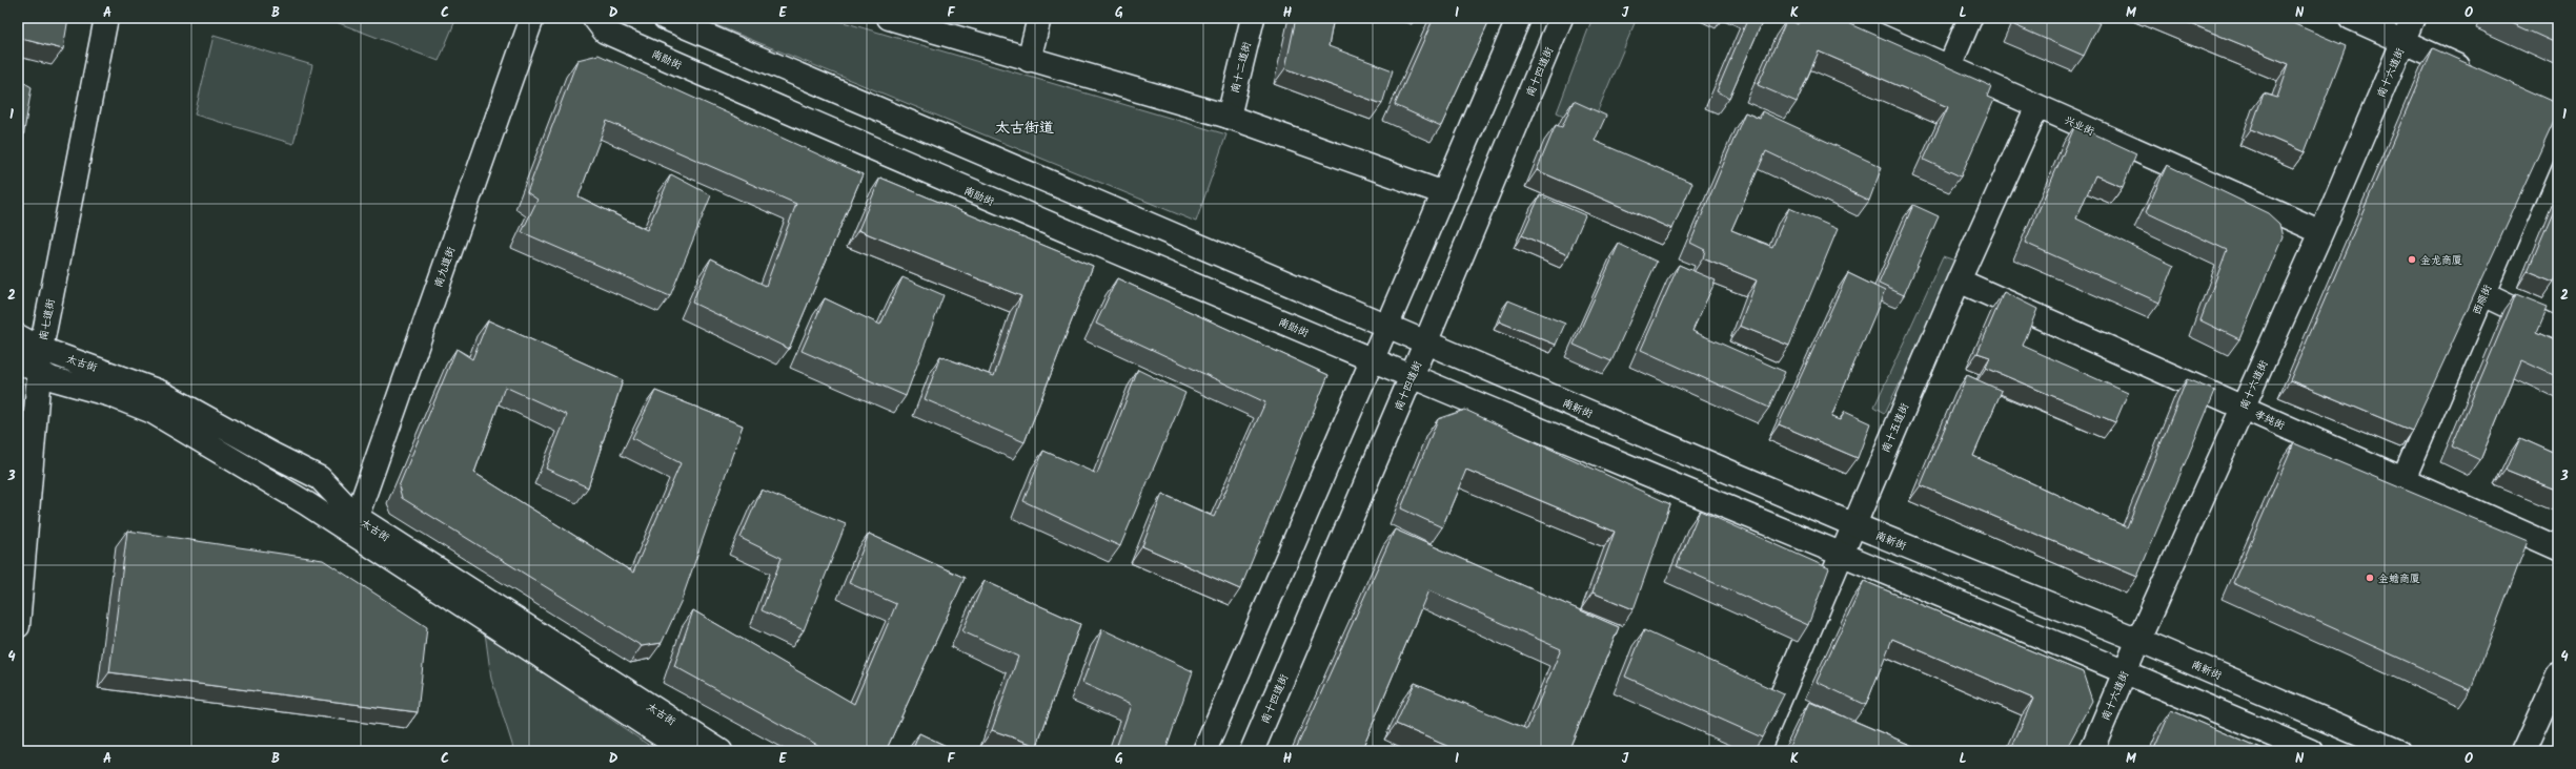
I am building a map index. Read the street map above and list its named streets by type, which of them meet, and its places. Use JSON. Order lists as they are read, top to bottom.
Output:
{
  "streets": {
    "main road": [
      "南勋街",
      "南十二道街",
      "南十四道街",
      "南十六道街",
      "兴业街",
      "南九道街",
      "西顺街",
      "南七道街",
      "太古街",
      "南新街",
      "孝纯街",
      "南十五道街"
    ]
  },
  "crossings": [
    ["南十四道街", "南新街"],
    ["南十六道街", "兴业街"],
    ["南十六道街", "南新街"],
    ["南十六道街", "孝纯街"],
    ["兴业街", "南十五道街"],
    ["南九道街", "太古街"],
    ["西顺街", "孝纯街"],
    ["南七道街", "太古街"],
    ["南新街", "南十五道街"],
    ["孝纯街", "南十五道街"]
  ],
  "districts": ["太古街道"],
  "places": ["金龙商厦", "金蟾商厦"],
  "grid": {
    "columns": [
      "A",
      "B",
      "C",
      "D",
      "E",
      "F",
      "G",
      "H",
      "I",
      "J",
      "K",
      "L",
      "M",
      "N",
      "O"
    ],
    "rows": [
      "1",
      "2",
      "3",
      "4"
    ]
  }
}
